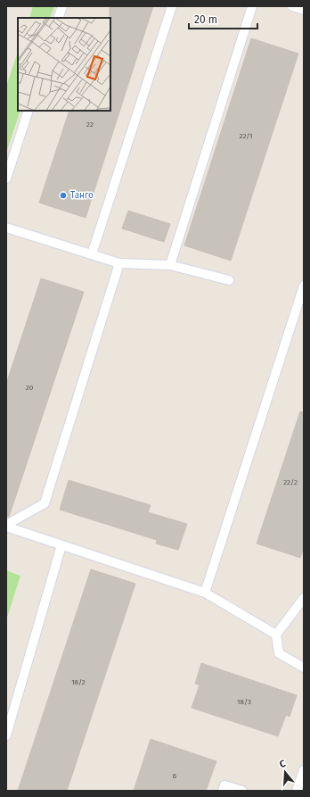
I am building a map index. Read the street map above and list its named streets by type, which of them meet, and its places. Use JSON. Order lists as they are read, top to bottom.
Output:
{
  "places": ["Танго"],
  "house_numbers": [
    "22",
    "22/1",
    "20",
    "22/2",
    "18/2",
    "18/3",
    "6"
  ],
  "scale_bar": "20 m",
  "north": "top"
}
